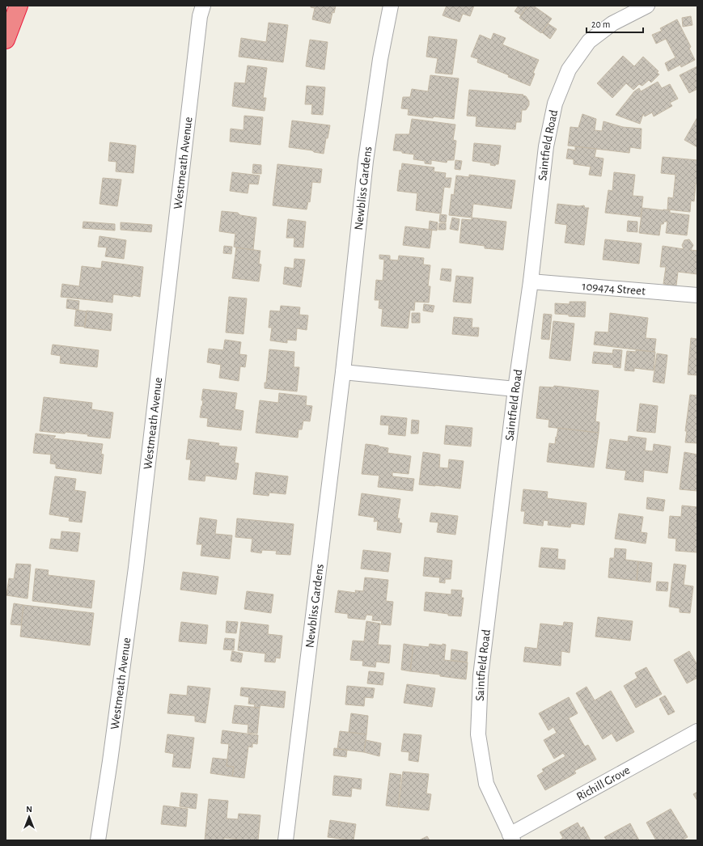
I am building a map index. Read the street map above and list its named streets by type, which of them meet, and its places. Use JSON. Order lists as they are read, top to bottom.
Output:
{
  "streets": {
    "street": [
      "Saintfield Road",
      "Westmeath Avenue",
      "Newbliss Gardens",
      "109474 Street",
      "Richill Grove"
    ]
  },
  "crossings": [
    ["Saintfield Road", "109474 Street"],
    ["Saintfield Road", "Richill Grove"]
  ],
  "scale_bar": "20 m",
  "north": "top"
}
